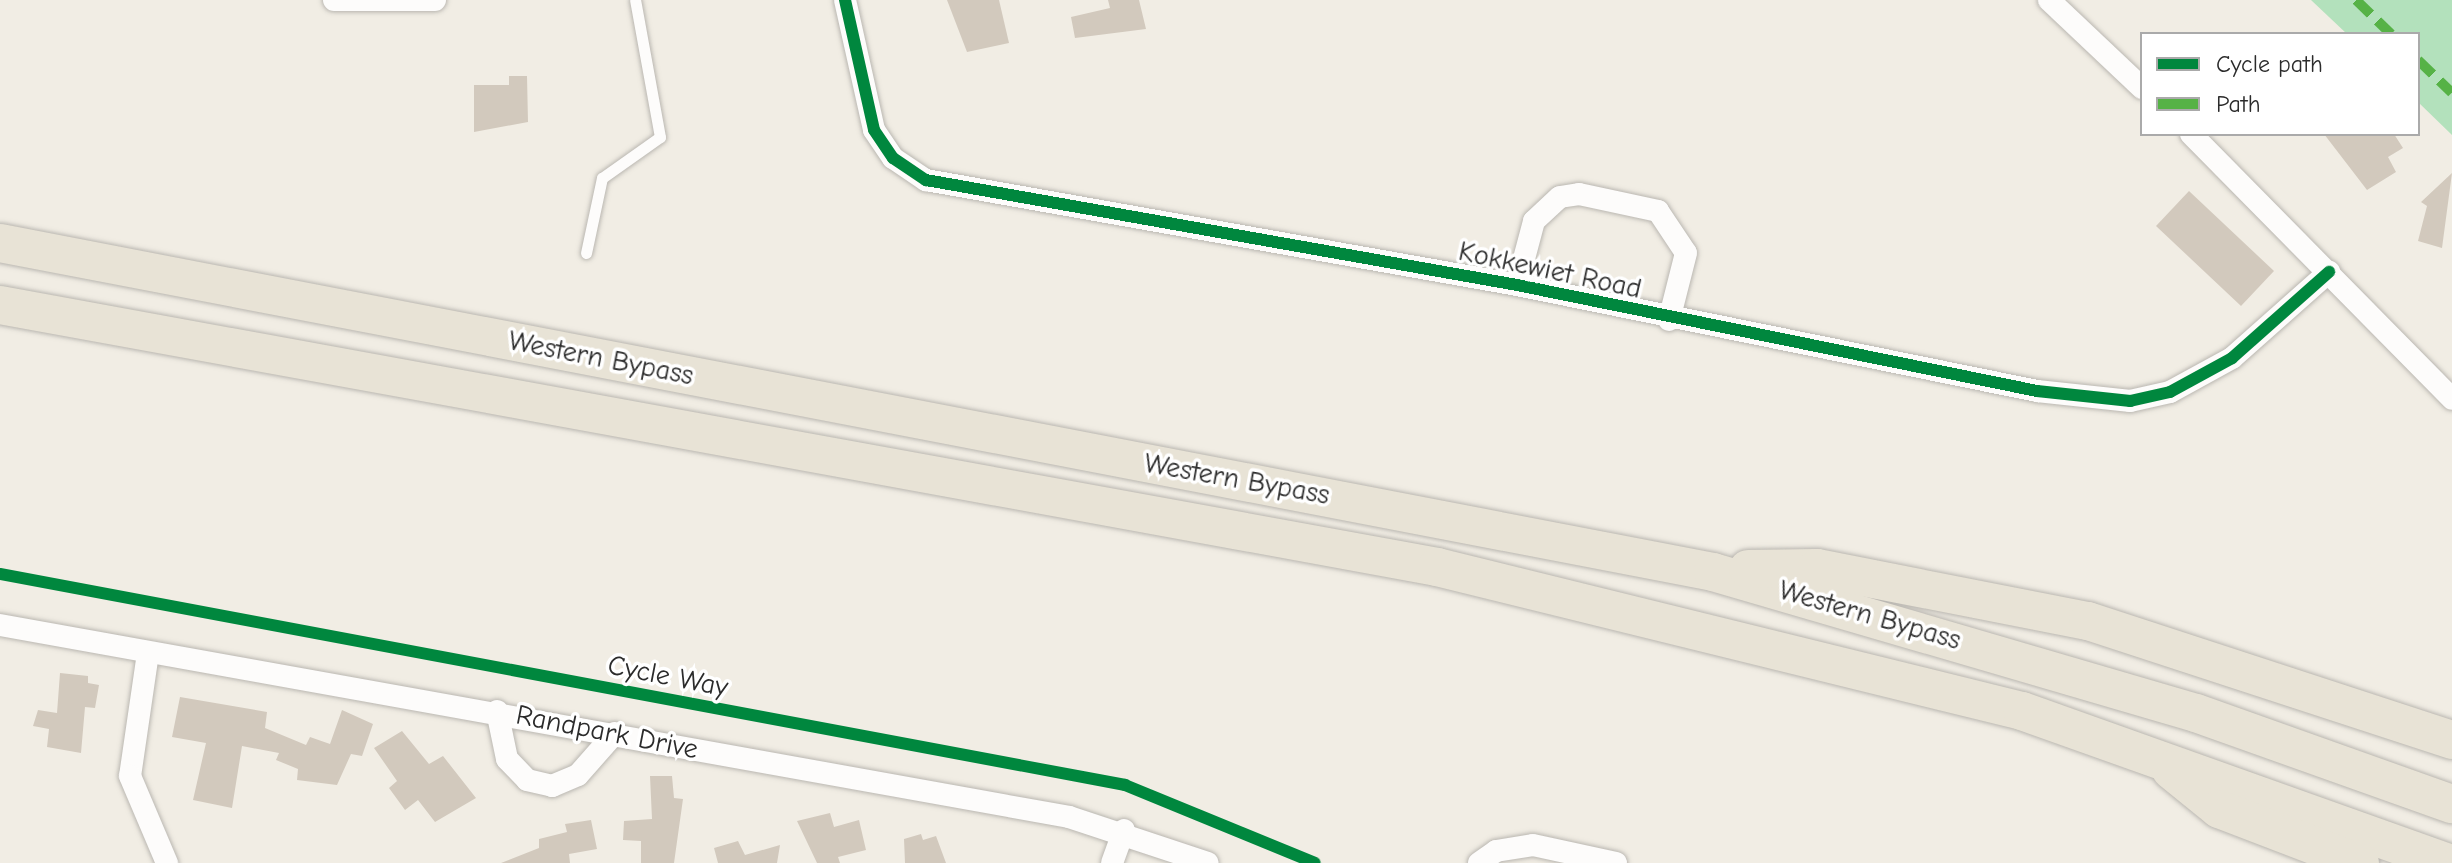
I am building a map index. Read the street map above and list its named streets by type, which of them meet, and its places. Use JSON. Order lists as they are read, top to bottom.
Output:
{
  "streets": {
    "highway": ["Western Bypass"],
    "street": ["Kokkewiet Road", "Randpark Drive"],
    "cycle path": ["Cycle Way"]
  },
  "legend": ["Cycle path", "Path"]
}
